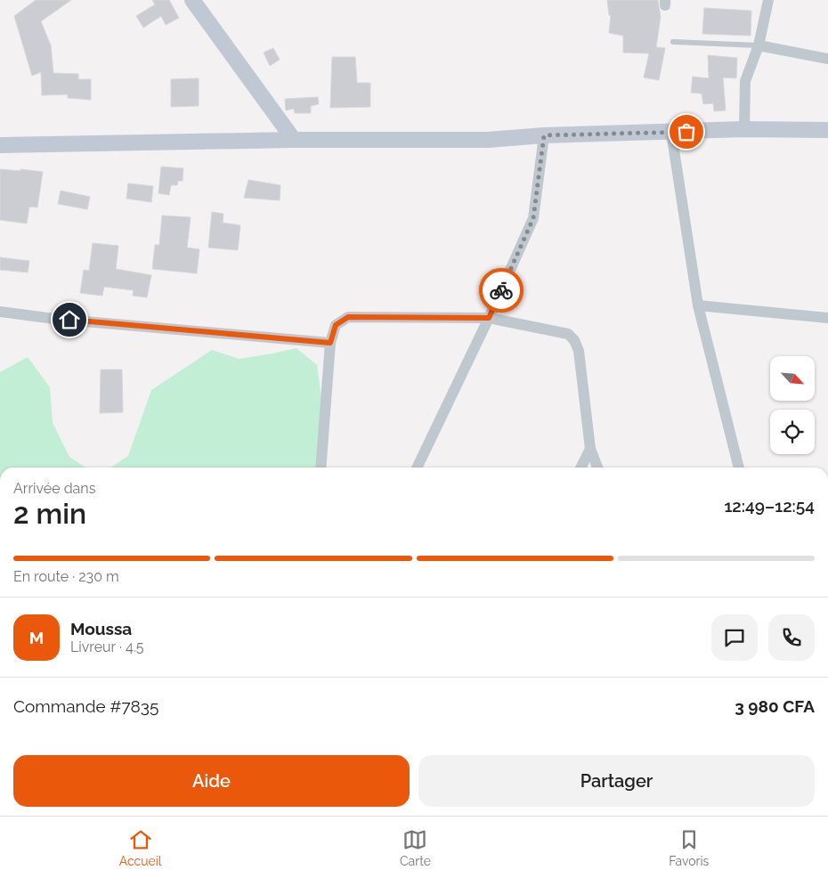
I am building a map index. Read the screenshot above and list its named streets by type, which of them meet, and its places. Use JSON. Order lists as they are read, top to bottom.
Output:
{
  "north": "bottom right",
  "page": {
    "heading": ["2 min", "Arrivée dans", "12:49–12:54"],
    "panel": [
      "Moussa",
      "Livreur · 4.5",
      "Commande #7835",
      "3 980 CFA"
    ],
    "bar": "En route · 230 m",
    "round": "M",
    "buttons": ["Aide", "Partager"],
    "tabs": ["Accueil", "Carte", "Favoris"]
  }
}
